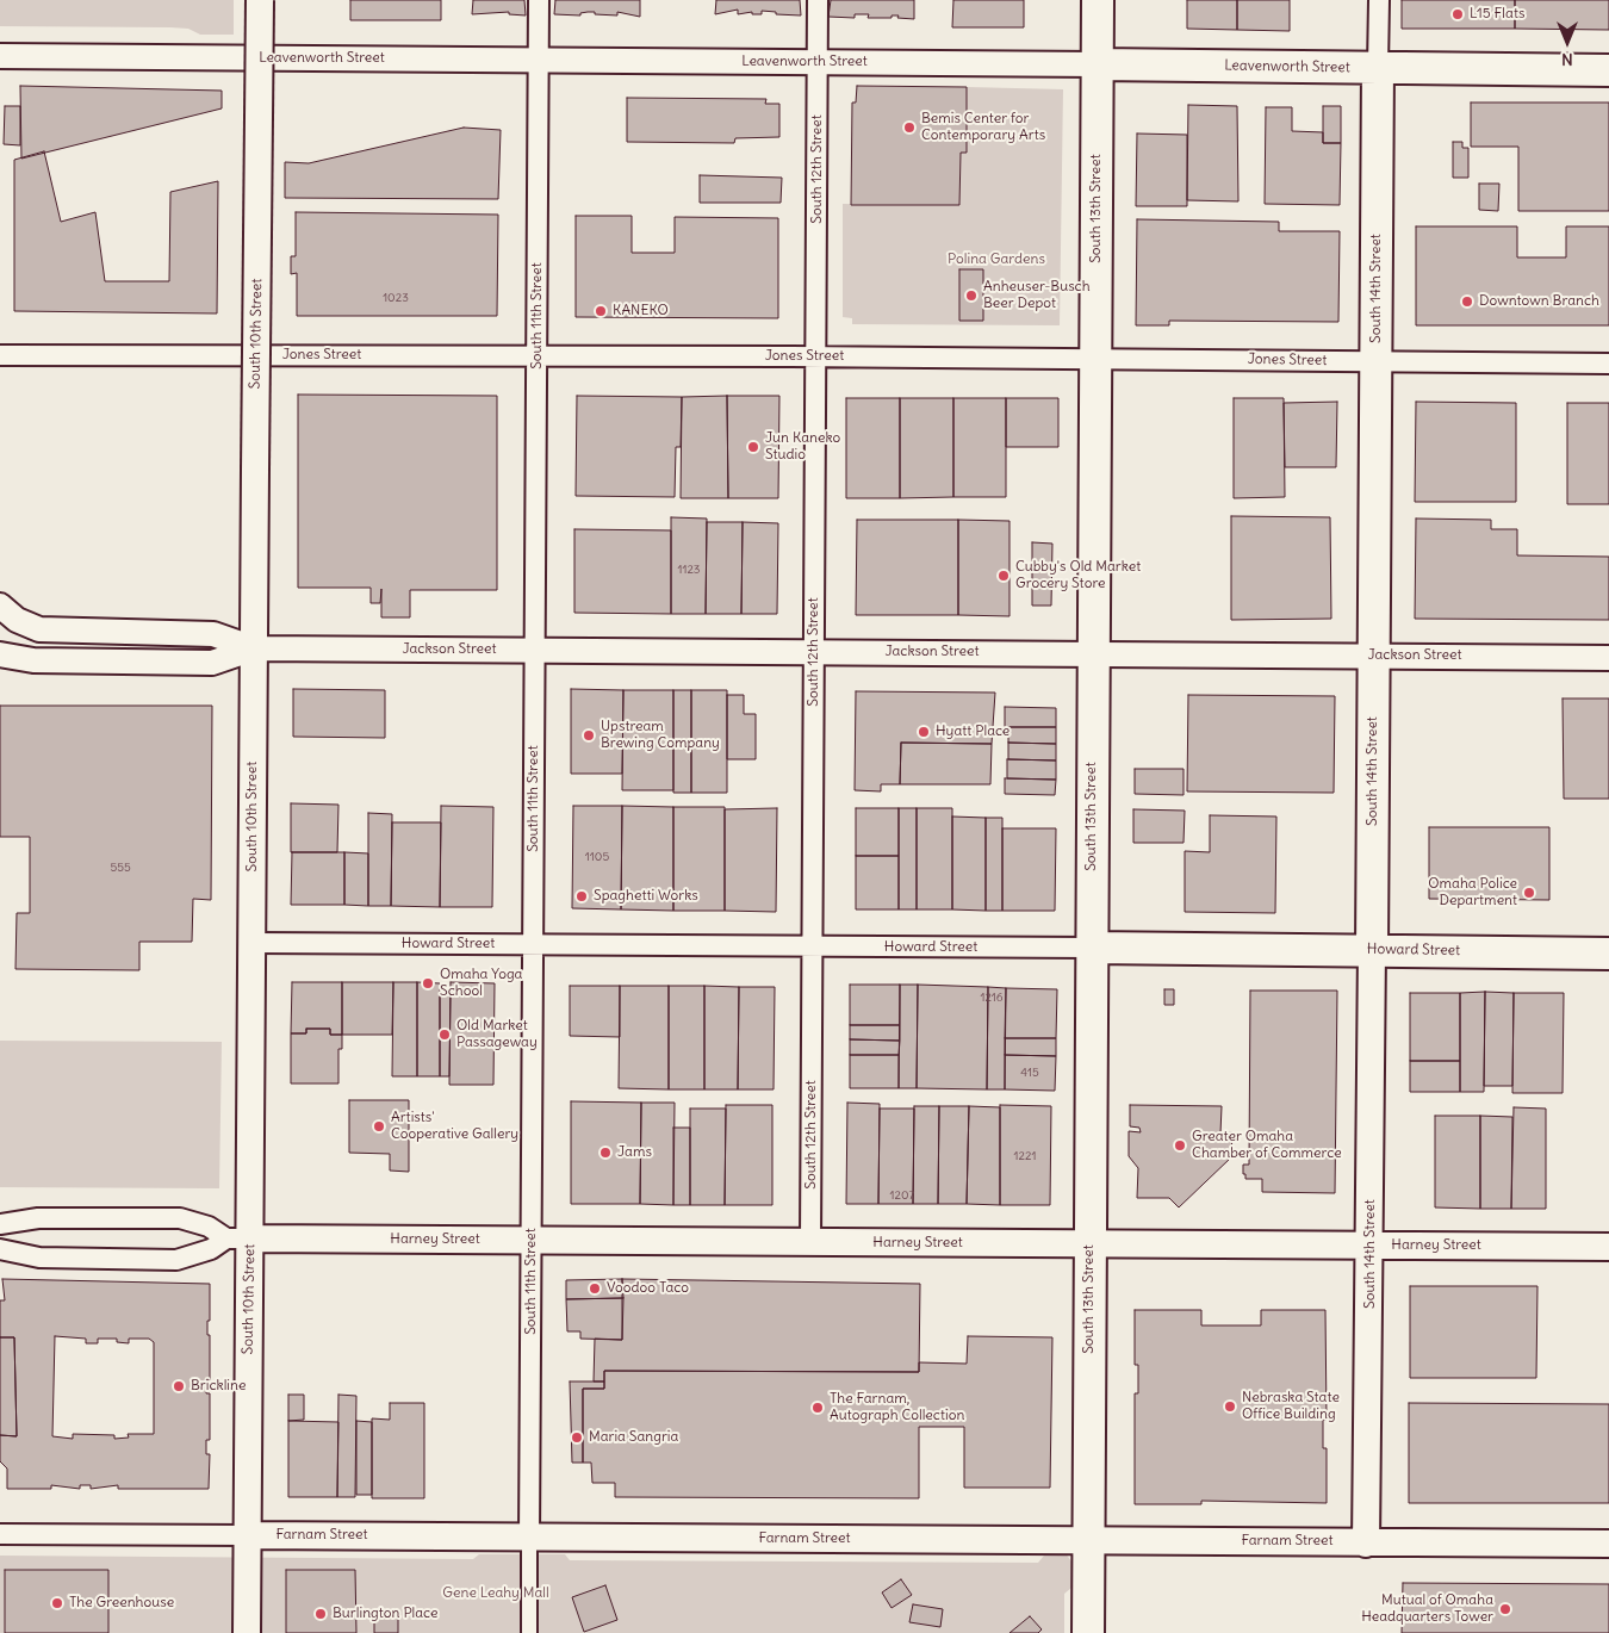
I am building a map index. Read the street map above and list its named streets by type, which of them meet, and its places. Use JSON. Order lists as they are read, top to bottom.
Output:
{
  "streets": {
    "main road": [
      "Leavenworth Street",
      "South 13th Street",
      "South 14th Street",
      "South 10th Street",
      "Howard Street",
      "Harney Street",
      "Farnam Street"
    ],
    "street": [
      "South 12th Street",
      "South 11th Street",
      "Jones Street",
      "Jackson Street"
    ]
  },
  "crossings": [
    ["Leavenworth Street", "South 12th Street"],
    ["Leavenworth Street", "South 13th Street"],
    ["Leavenworth Street", "South 14th Street"],
    ["Leavenworth Street", "South 11th Street"],
    ["South 12th Street", "Jones Street"],
    ["South 12th Street", "Jackson Street"],
    ["South 12th Street", "Howard Street"],
    ["South 12th Street", "Harney Street"],
    ["South 13th Street", "Jones Street"],
    ["South 13th Street", "Jackson Street"],
    ["South 13th Street", "Howard Street"],
    ["South 13th Street", "Harney Street"],
    ["South 13th Street", "Farnam Street"],
    ["South 14th Street", "Jones Street"],
    ["South 14th Street", "Jackson Street"],
    ["South 14th Street", "Howard Street"],
    ["South 14th Street", "Harney Street"],
    ["South 14th Street", "Farnam Street"],
    ["South 11th Street", "Jones Street"],
    ["South 11th Street", "Jackson Street"],
    ["South 11th Street", "Howard Street"],
    ["South 11th Street", "Harney Street"],
    ["South 11th Street", "Farnam Street"],
    ["South 10th Street", "Jackson Street"],
    ["South 10th Street", "Howard Street"],
    ["South 10th Street", "Harney Street"],
    ["South 10th Street", "Farnam Street"]
  ],
  "parks": ["Polina Gardens", "Gene Leahy Mall"],
  "places": [
    "L15 Flats",
    "Bemis Center for Contemporary Arts",
    "Anheuser-Busch Beer Depot",
    "Downtown Branch",
    "KANEKO",
    "Jun Kaneko Studio",
    "Cubby's Old Market Grocery Store",
    "Hyatt Place",
    "Upstream Brewing Company",
    "Omaha Police Department",
    "Spaghetti Works",
    "Omaha Yoga School",
    "Old Market Passageway",
    "Artists' Cooperative Gallery",
    "Greater Omaha Chamber of Commerce",
    "Jams",
    "Voodoo Taco",
    "Brickline",
    "Nebraska State Office Building",
    "The Farnam, Autograph Collection",
    "Maria Sangria",
    "The Greenhouse",
    "Mutual of Omaha Headquarters Tower",
    "Burlington Place"
  ],
  "house_numbers": [
    "1023",
    "1123",
    "1105",
    "555",
    "1216",
    "415",
    "1221",
    "1207"
  ],
  "north": "bottom"
}
